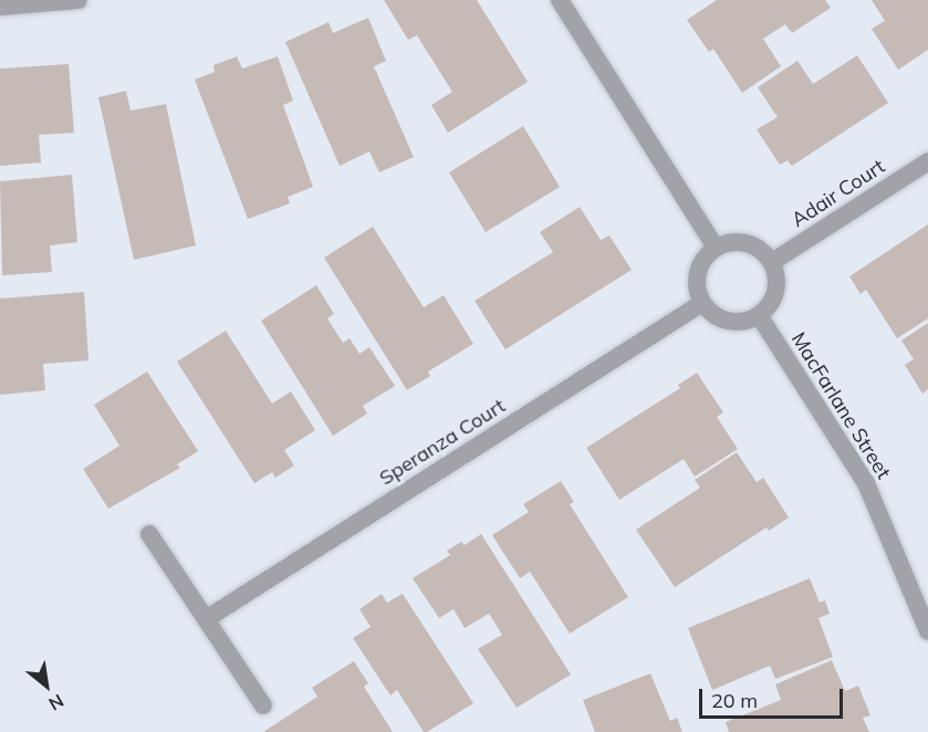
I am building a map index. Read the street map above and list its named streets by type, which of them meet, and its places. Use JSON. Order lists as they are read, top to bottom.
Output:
{
  "streets": {
    "street": ["Adair Court", "MacFarlane Street", "Speranza Court"]
  },
  "crossings": [
    ["Adair Court", "MacFarlane Street"],
    ["Adair Court", "Speranza Court"],
    ["MacFarlane Street", "Speranza Court"]
  ],
  "scale_bar": "20 m",
  "north": "bottom right"
}
